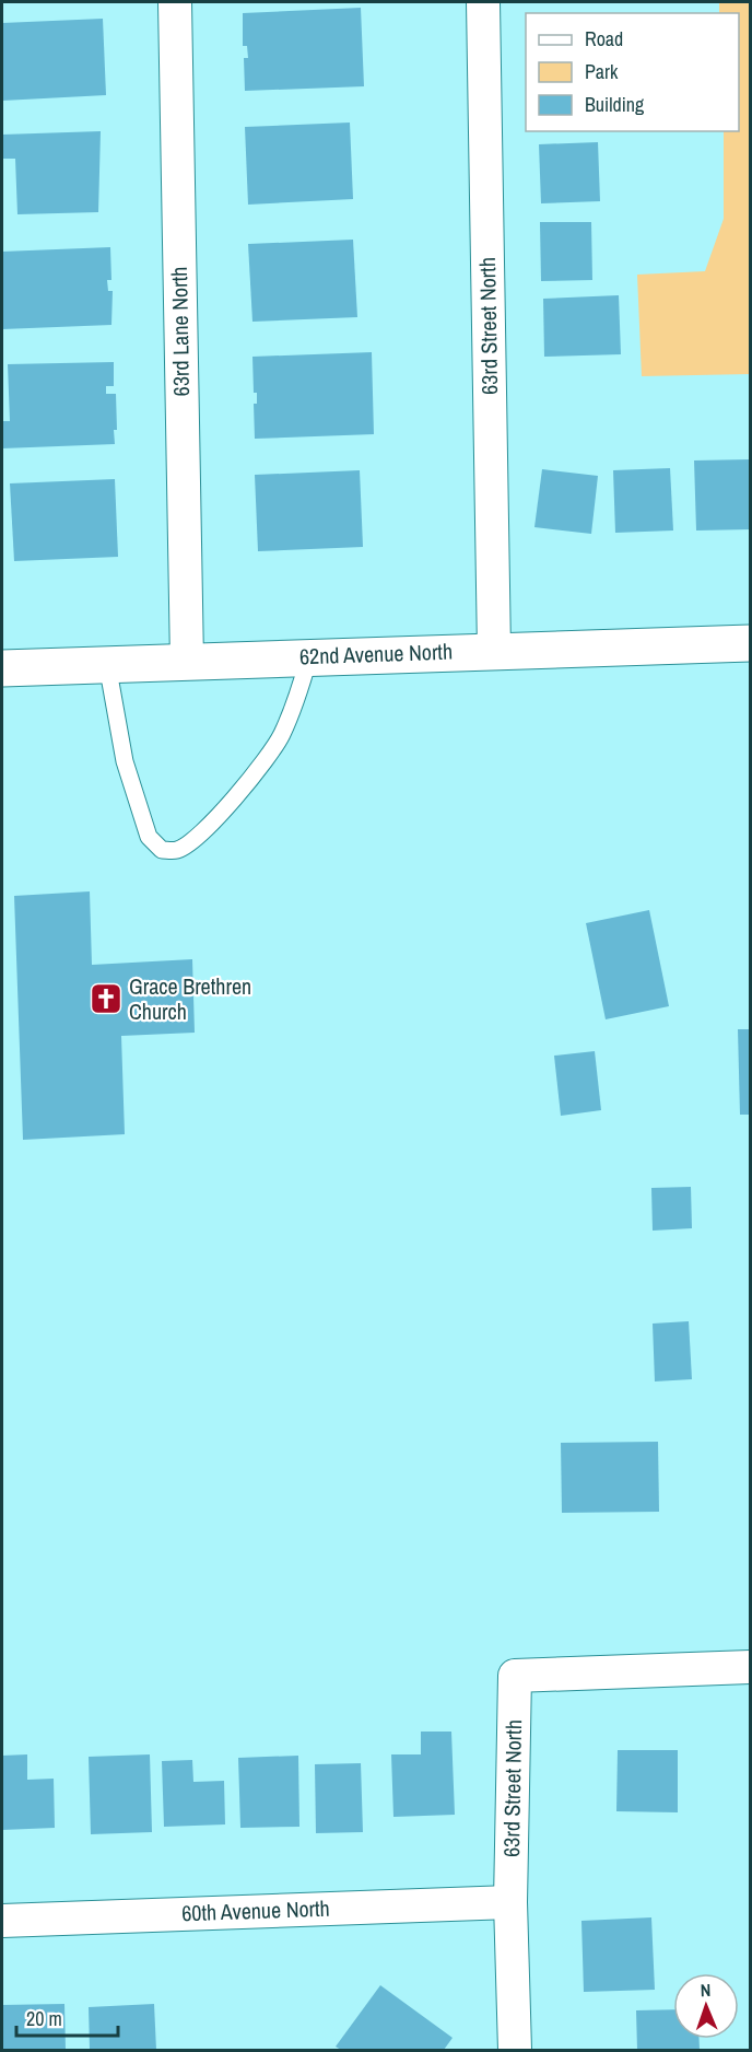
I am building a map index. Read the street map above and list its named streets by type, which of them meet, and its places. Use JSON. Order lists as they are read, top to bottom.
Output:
{
  "streets": {
    "street": [
      "63rd Street North",
      "63rd Lane North",
      "62nd Avenue North",
      "60th Avenue North"
    ]
  },
  "crossings": [
    ["63rd Street North", "62nd Avenue North"],
    ["63rd Street North", "60th Avenue North"],
    ["63rd Lane North", "62nd Avenue North"]
  ],
  "places": {
    "church": ["Grace Brethren Church"]
  },
  "legend": ["Road", "Park", "Building"],
  "scale_bar": "20 m",
  "north": "top"
}
